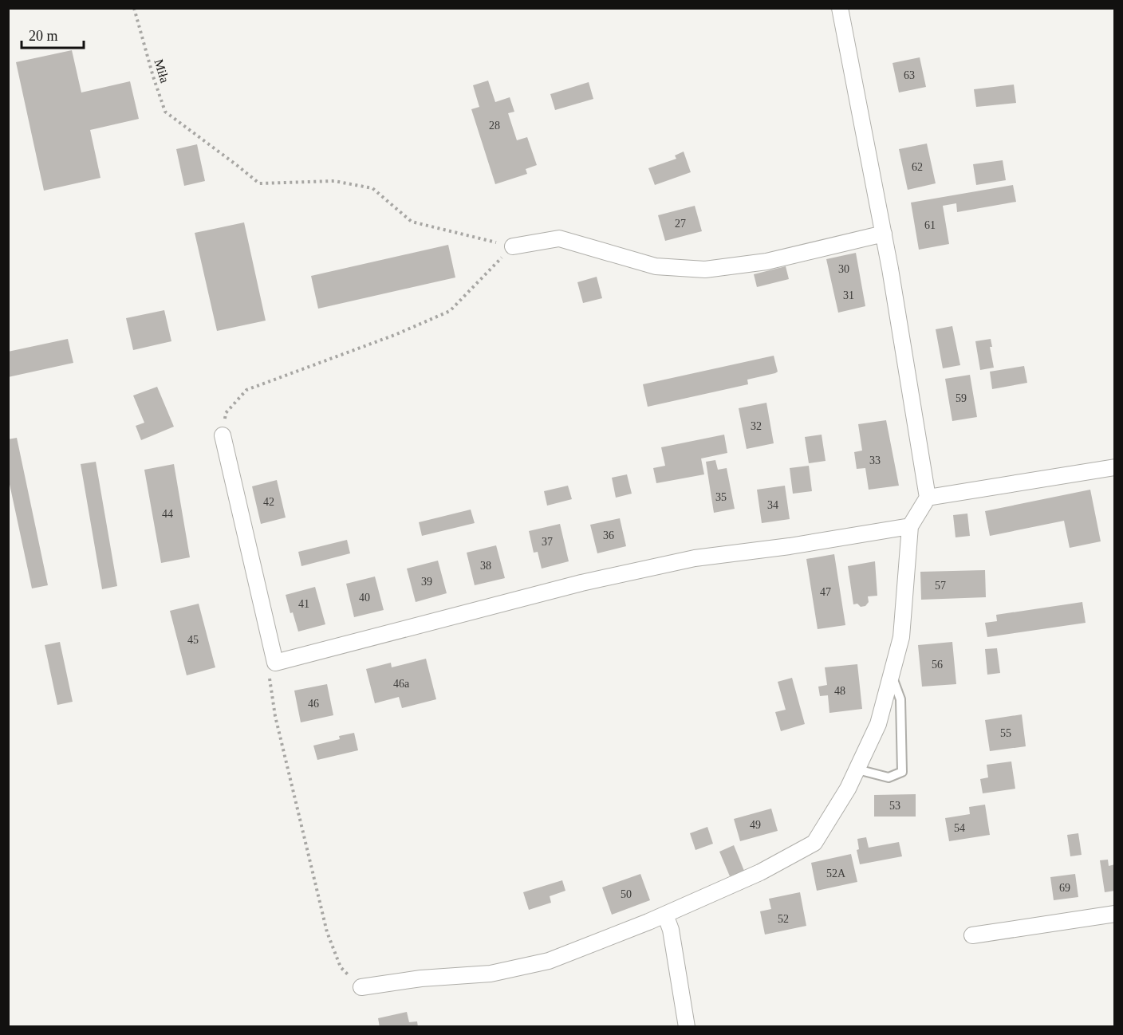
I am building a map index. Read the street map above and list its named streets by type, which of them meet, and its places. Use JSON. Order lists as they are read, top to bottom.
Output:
{
  "streets": {
    "path": ["Miła"]
  },
  "house_numbers": [
    "63",
    "28",
    "62",
    "27",
    "61",
    "30",
    "31",
    "59",
    "32",
    "33",
    "35",
    "42",
    "34",
    "44",
    "36",
    "37",
    "38",
    "39",
    "57",
    "47",
    "40",
    "41",
    "45",
    "56",
    "46a",
    "48",
    "46",
    "55",
    "53",
    "49",
    "54",
    "52A",
    "69",
    "50",
    "52"
  ],
  "scale_bar": "20 m"
}
